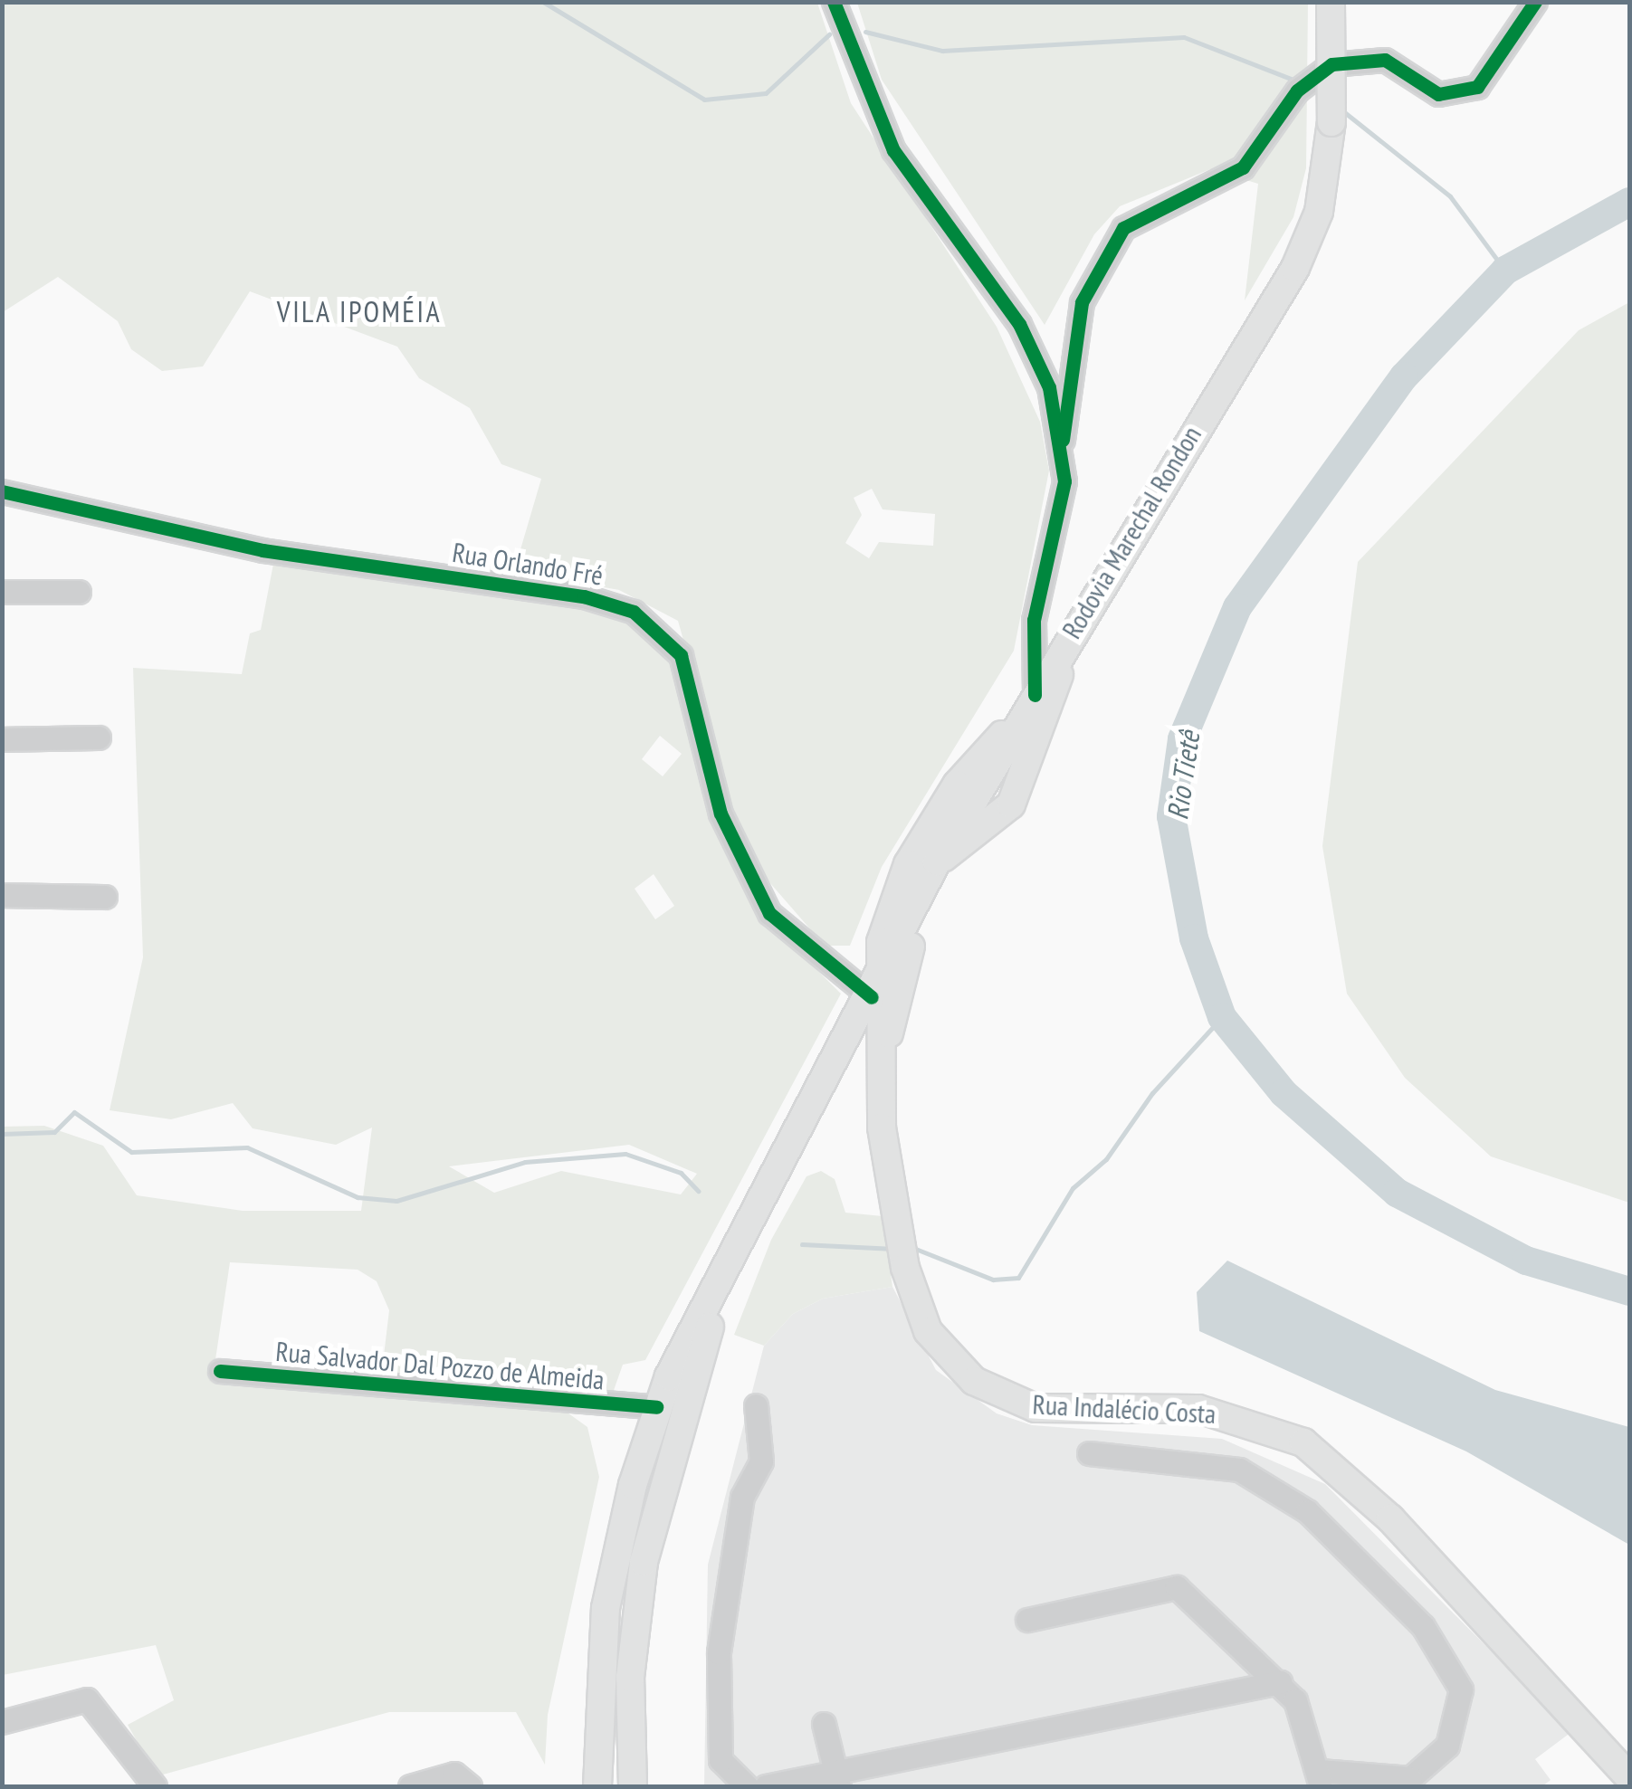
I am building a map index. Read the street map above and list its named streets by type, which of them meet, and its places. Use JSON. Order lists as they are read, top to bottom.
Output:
{
  "streets": {
    "main road": ["Rodovia Marechal Rondon", "Rua Indalécio Costa"],
    "street": ["Rua Orlando Fré", "Rua Salvador Dal Pozzo de Almeida"]
  },
  "crossings": [
    ["Rodovia Marechal Rondon", "Rua Orlando Fré"],
    ["Rodovia Marechal Rondon", "Rua Salvador Dal Pozzo de Almeida"],
    ["Rodovia Marechal Rondon", "Rua Indalécio Costa"],
    ["Rua Orlando Fré", "Rua Indalécio Costa"]
  ],
  "districts": ["VILA IPOMÉIA"],
  "water": ["Rio Tietê"]
}
